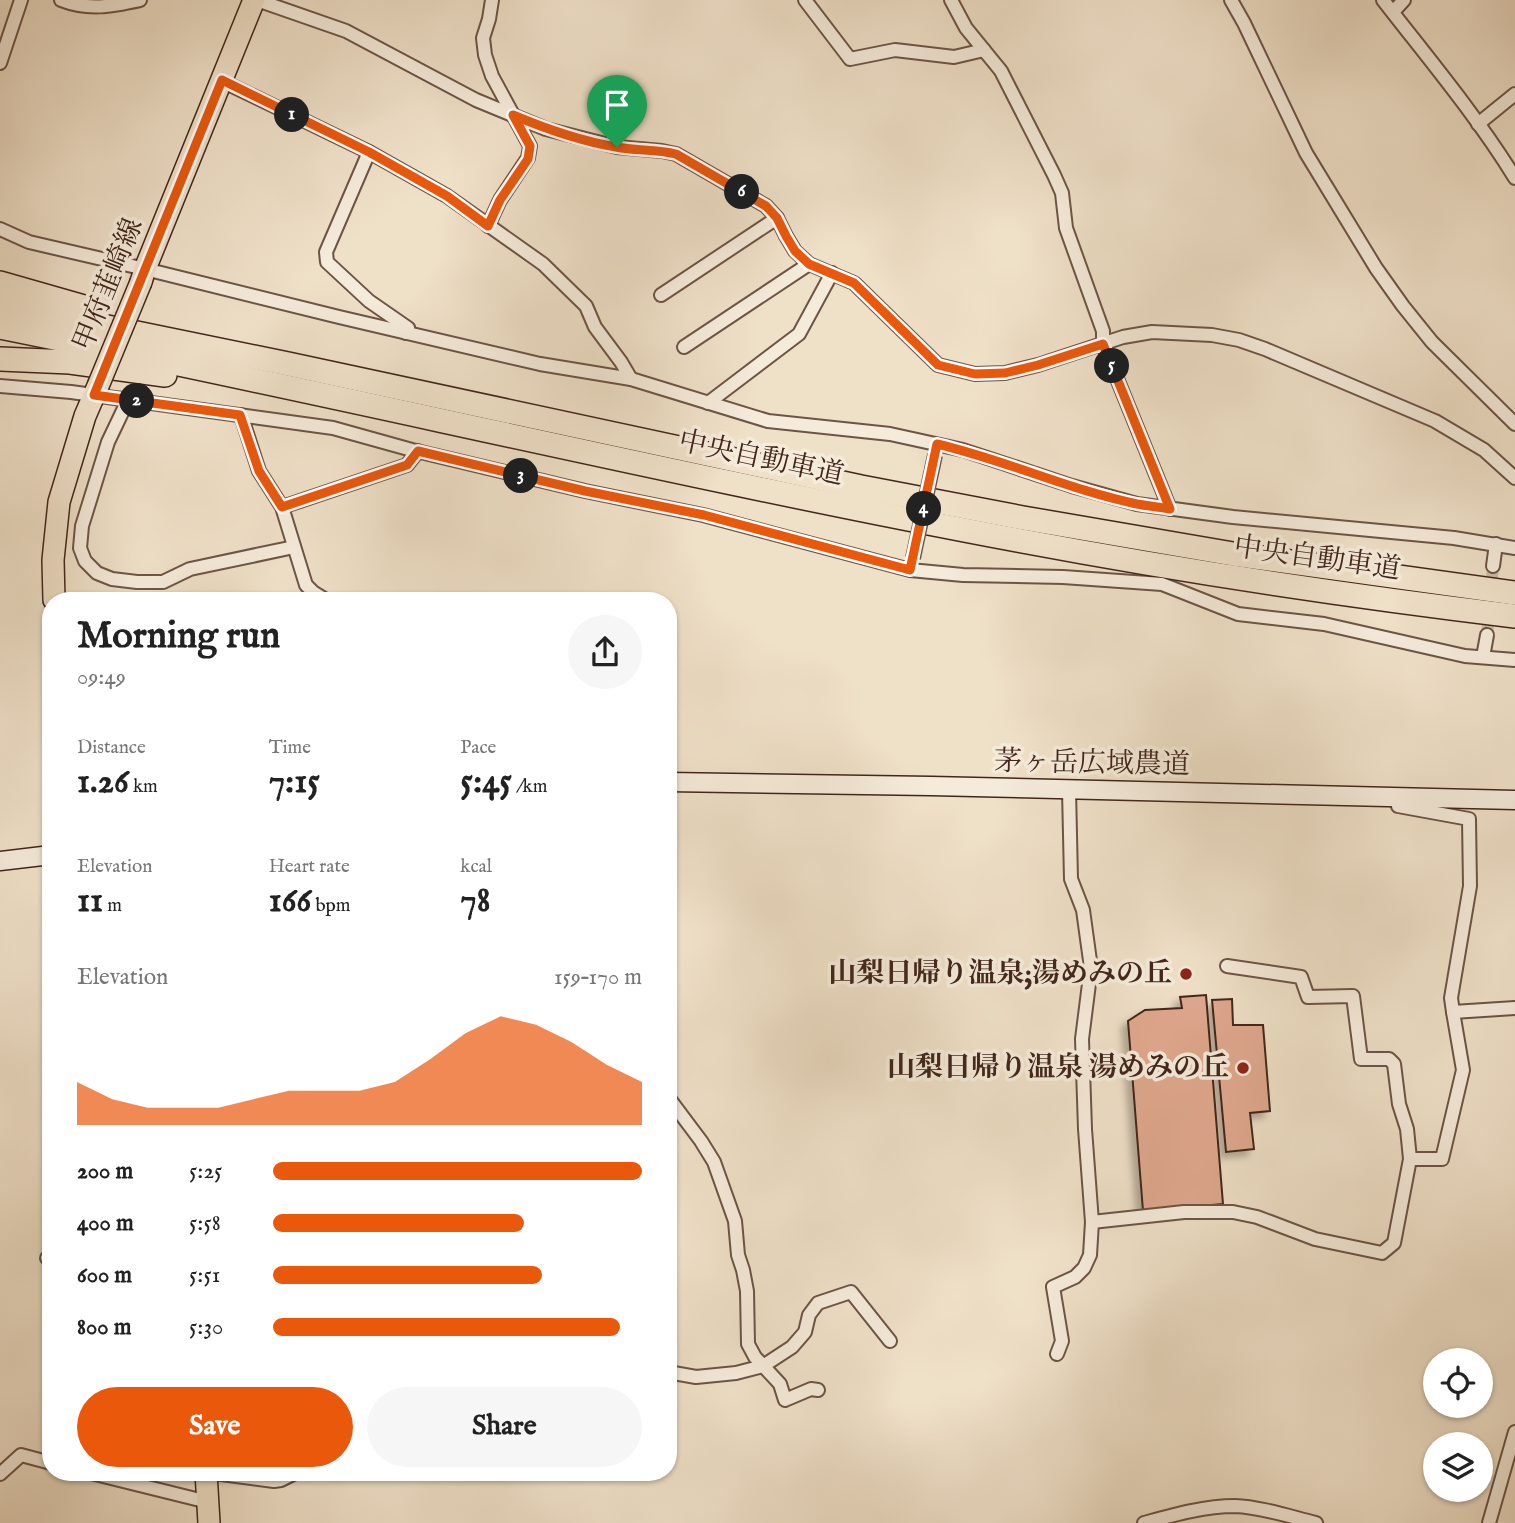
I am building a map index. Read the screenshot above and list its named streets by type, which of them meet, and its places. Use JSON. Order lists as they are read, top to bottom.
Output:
{
  "streets": {
    "highway": ["中央自動車道"],
    "main road": ["甲府韮崎線"],
    "street": ["茅ヶ岳広域農道"]
  },
  "places": ["山梨日帰り温泉;湯めみの丘", "山梨日帰り温泉 湯めみの丘"],
  "page": {
    "pins": [
      "1",
      "6",
      "5",
      "2",
      "3",
      "4"
    ],
    "heading": ["Morning run", "09:49"],
    "stats": [
      ["Distance", "1.26 km"],
      ["Time", "7:15"],
      ["Pace", "5:45 /km"],
      ["Elevation", "11 m"],
      ["Heart rate", "166 bpm"],
      ["kcal", "78"]
    ],
    "chart": ["Elevation", "159–170 m"],
    "list": [
      {
        "name": "200 m",
        "note": "5:25"
      },
      {
        "name": "400 m",
        "note": "5:58"
      },
      {
        "name": "600 m",
        "note": "5:51"
      },
      {
        "name": "800 m",
        "note": "5:30"
      }
    ],
    "buttons": ["Save", "Share"]
  }
}
